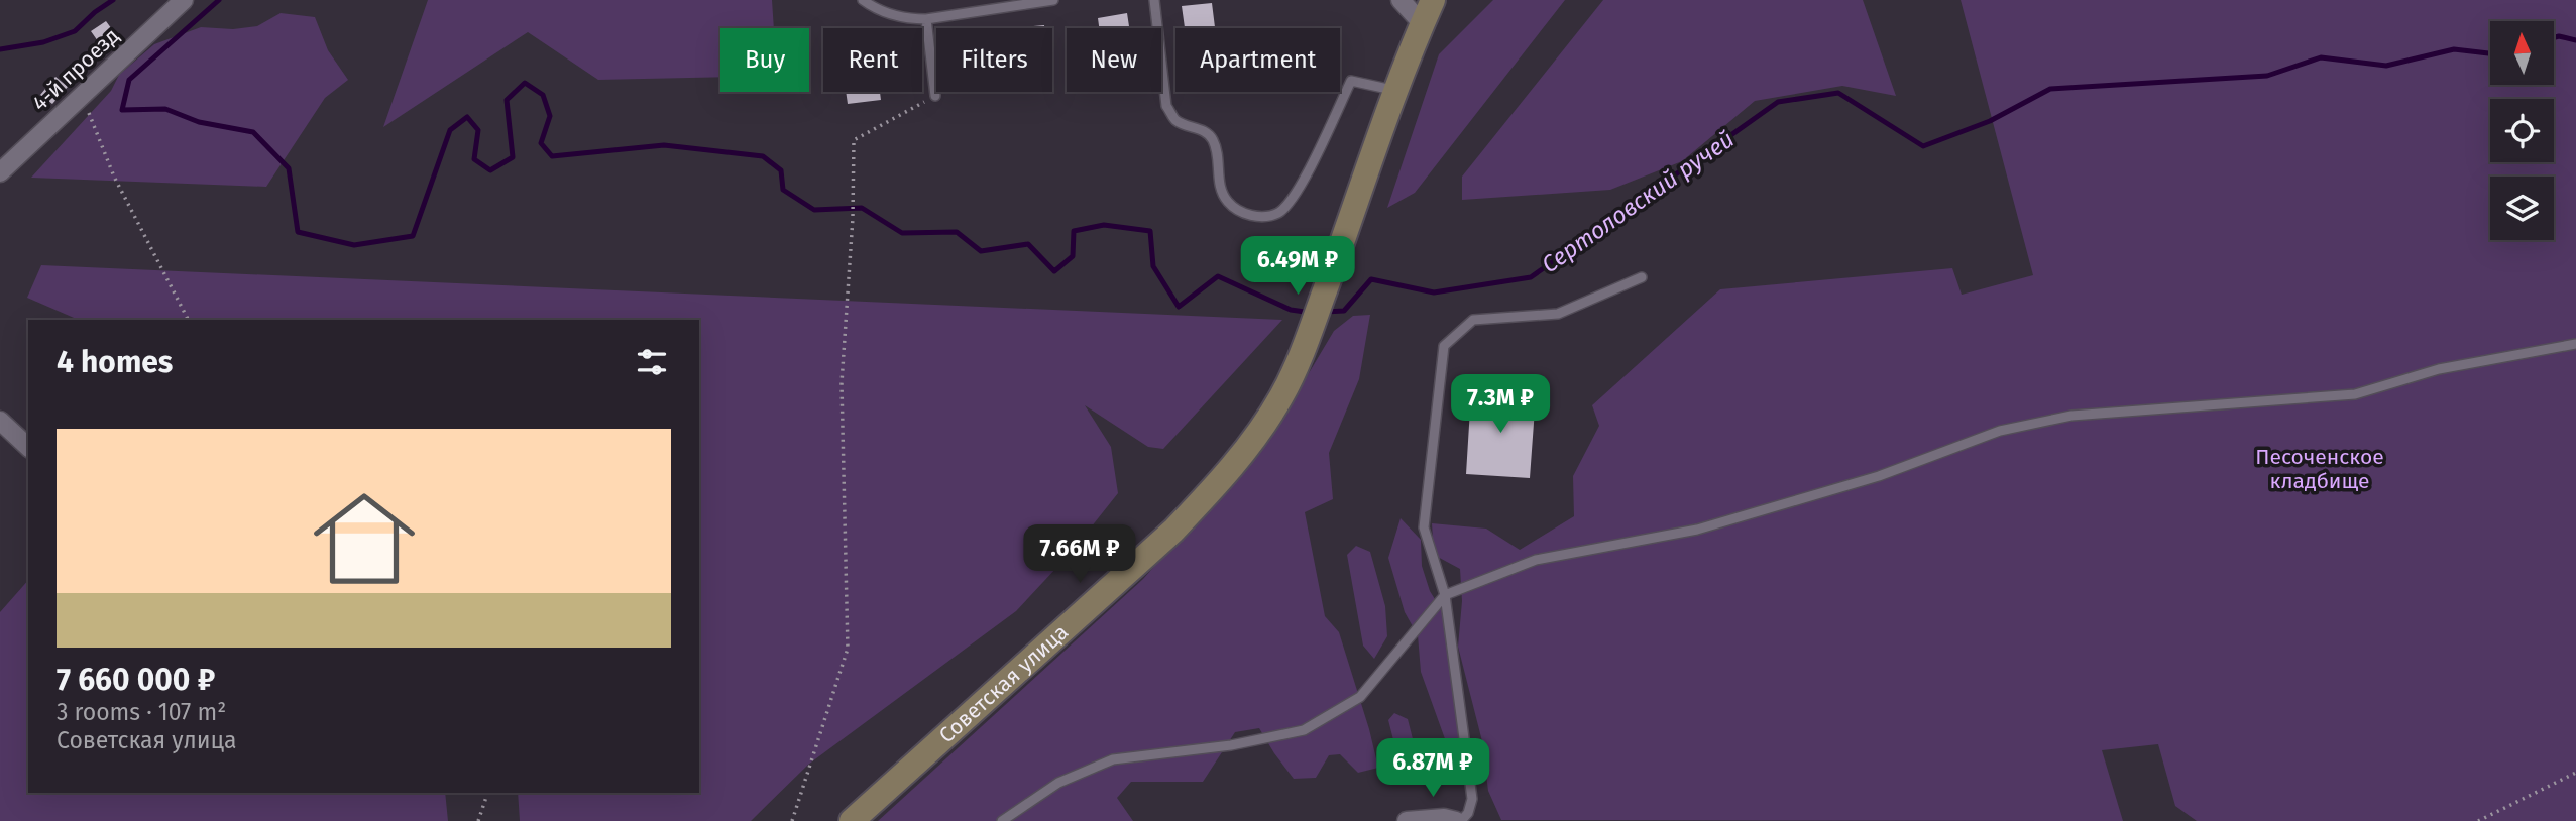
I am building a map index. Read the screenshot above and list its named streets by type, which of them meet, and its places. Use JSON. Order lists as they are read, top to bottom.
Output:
{
  "streets": {
    "main road": ["Советская улица"],
    "street": ["4-й проезд"]
  },
  "water": ["Сертоловский ручей"],
  "parks": ["Песоченское кладбище"],
  "north": "top",
  "page": {
    "chip": [
      "Buy",
      "Rent",
      "Filters",
      "New",
      "Apartment"
    ],
    "price": [
      "6.49M ₽",
      "7.3M ₽",
      "7.66M ₽",
      "6.87M ₽"
    ],
    "heading": "4 homes",
    "list": [
      {
        "name": "7 660 000 ₽",
        "note": "3 rooms · 107 m² · Советская улица"
      }
    ]
  }
}
